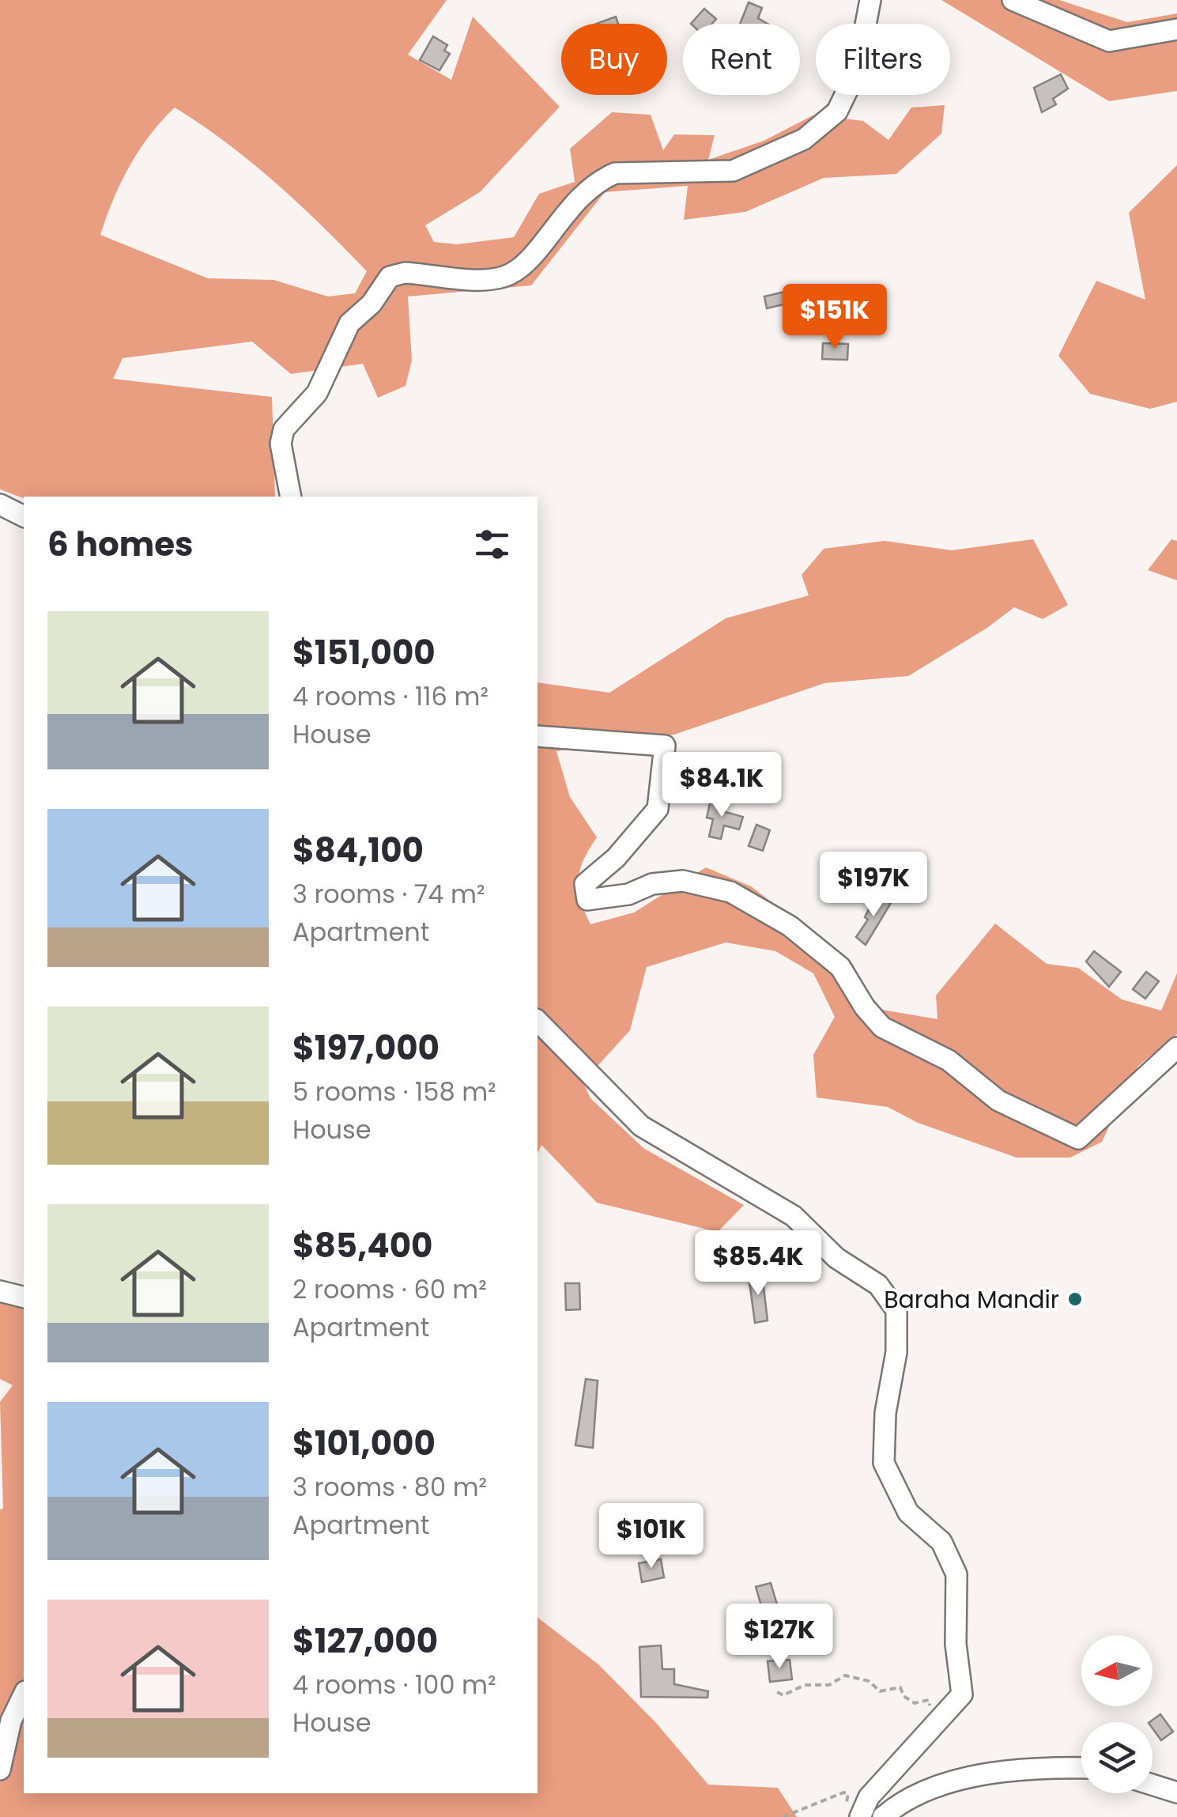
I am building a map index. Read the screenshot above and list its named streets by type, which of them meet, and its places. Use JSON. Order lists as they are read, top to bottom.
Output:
{
  "places": ["Baraha Mandir"],
  "north": "left",
  "page": {
    "chip": ["Buy", "Rent", "Filters"],
    "price": [
      "$151K",
      "$84.1K",
      "$197K",
      "$85.4K",
      "$101K",
      "$127K"
    ],
    "heading": "6 homes",
    "list": [
      {
        "name": "$151,000",
        "note": "4 rooms · 116 m² · House"
      },
      {
        "name": "$84,100",
        "note": "3 rooms · 74 m² · Apartment"
      },
      {
        "name": "$197,000",
        "note": "5 rooms · 158 m² · House"
      },
      {
        "name": "$85,400",
        "note": "2 rooms · 60 m² · Apartment"
      },
      {
        "name": "$101,000",
        "note": "3 rooms · 80 m² · Apartment"
      },
      {
        "name": "$127,000",
        "note": "4 rooms · 100 m² · House"
      }
    ]
  }
}
